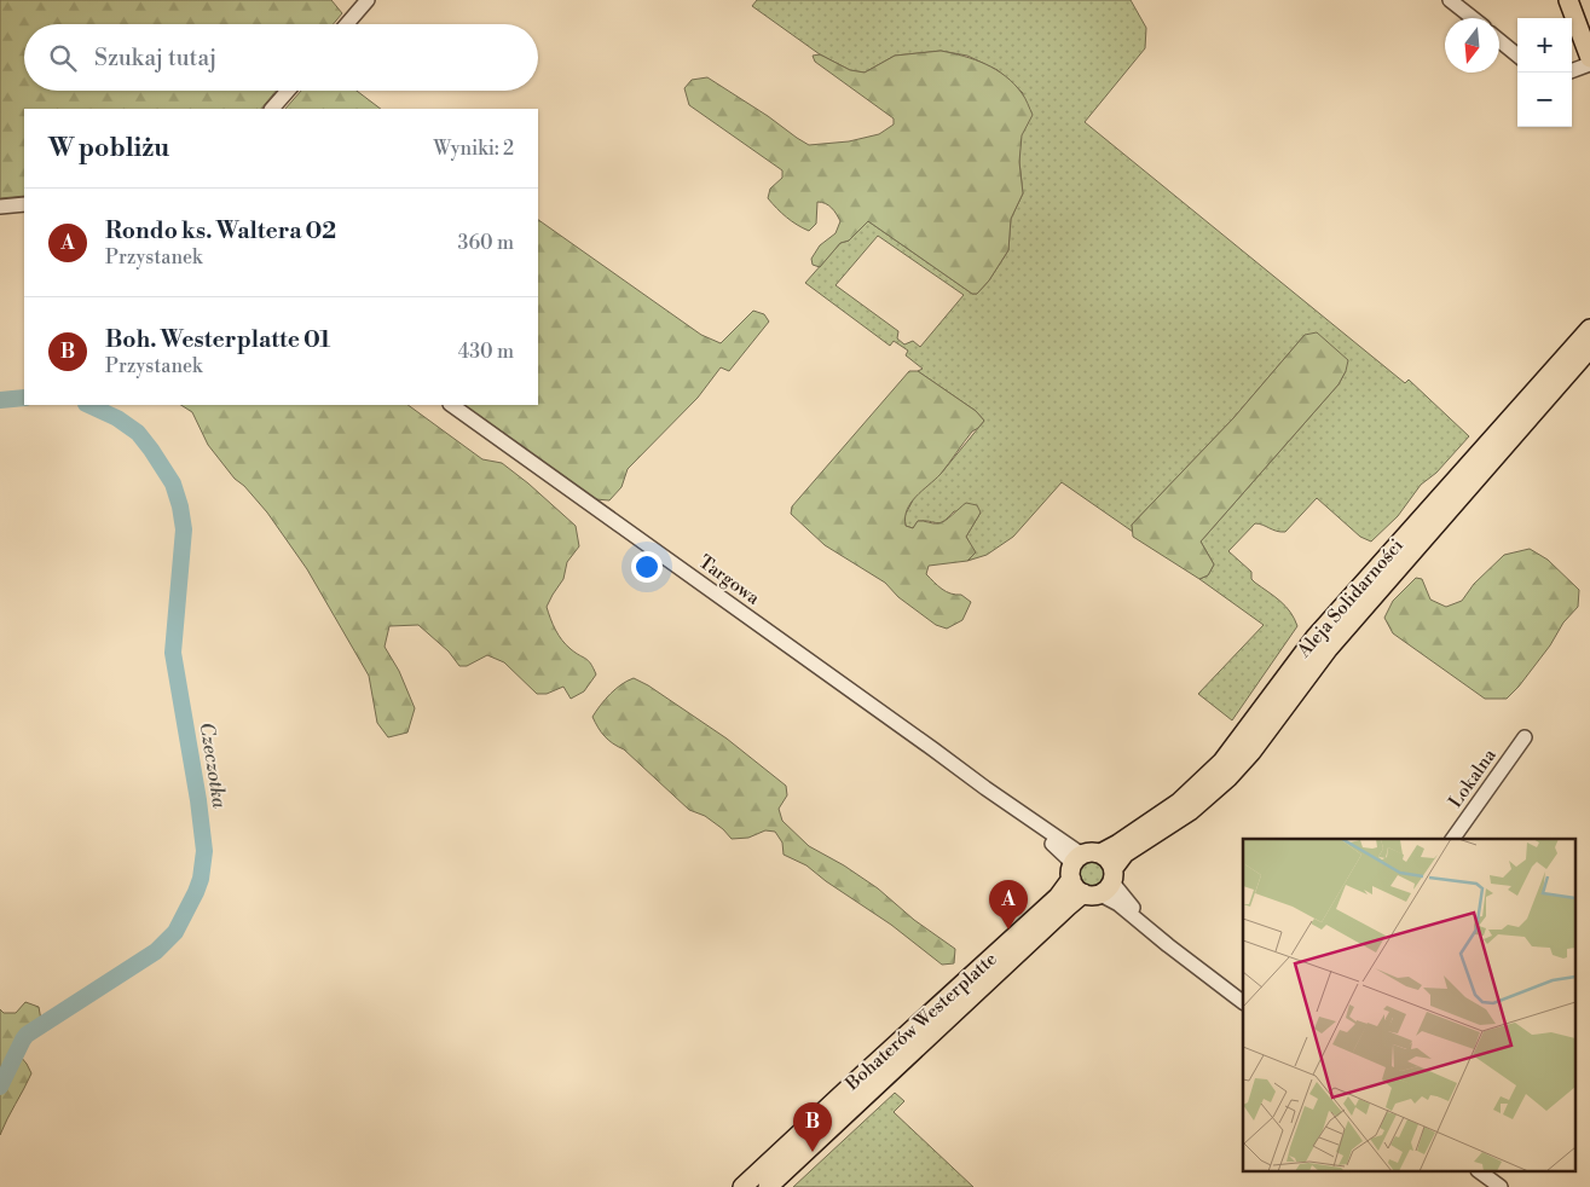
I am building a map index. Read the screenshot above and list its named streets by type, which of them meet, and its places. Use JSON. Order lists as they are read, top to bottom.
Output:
{
  "streets": {
    "main road": ["Aleja Solidarności", "Bohaterów Westerplatte"],
    "street": ["Targowa", "Lokalna"]
  },
  "crossings": [
    ["Targowa", "Aleja Solidarności"],
    ["Targowa", "Bohaterów Westerplatte"],
    ["Aleja Solidarności", "Bohaterów Westerplatte"]
  ],
  "water": ["Czeczotka"],
  "north": "bottom",
  "page": {
    "map_buttons": ["+", "−"],
    "search": "Szukaj tutaj",
    "heading": ["W pobliżu", "Wyniki: 2"],
    "list": [
      {
        "mark": "A",
        "name": "Rondo ks. Waltera 02",
        "note": "Przystanek",
        "value": "360 m"
      },
      {
        "mark": "B",
        "name": "Boh. Westerplatte 01",
        "note": "Przystanek",
        "value": "430 m"
      }
    ],
    "pins": ["A", "B"]
  }
}
